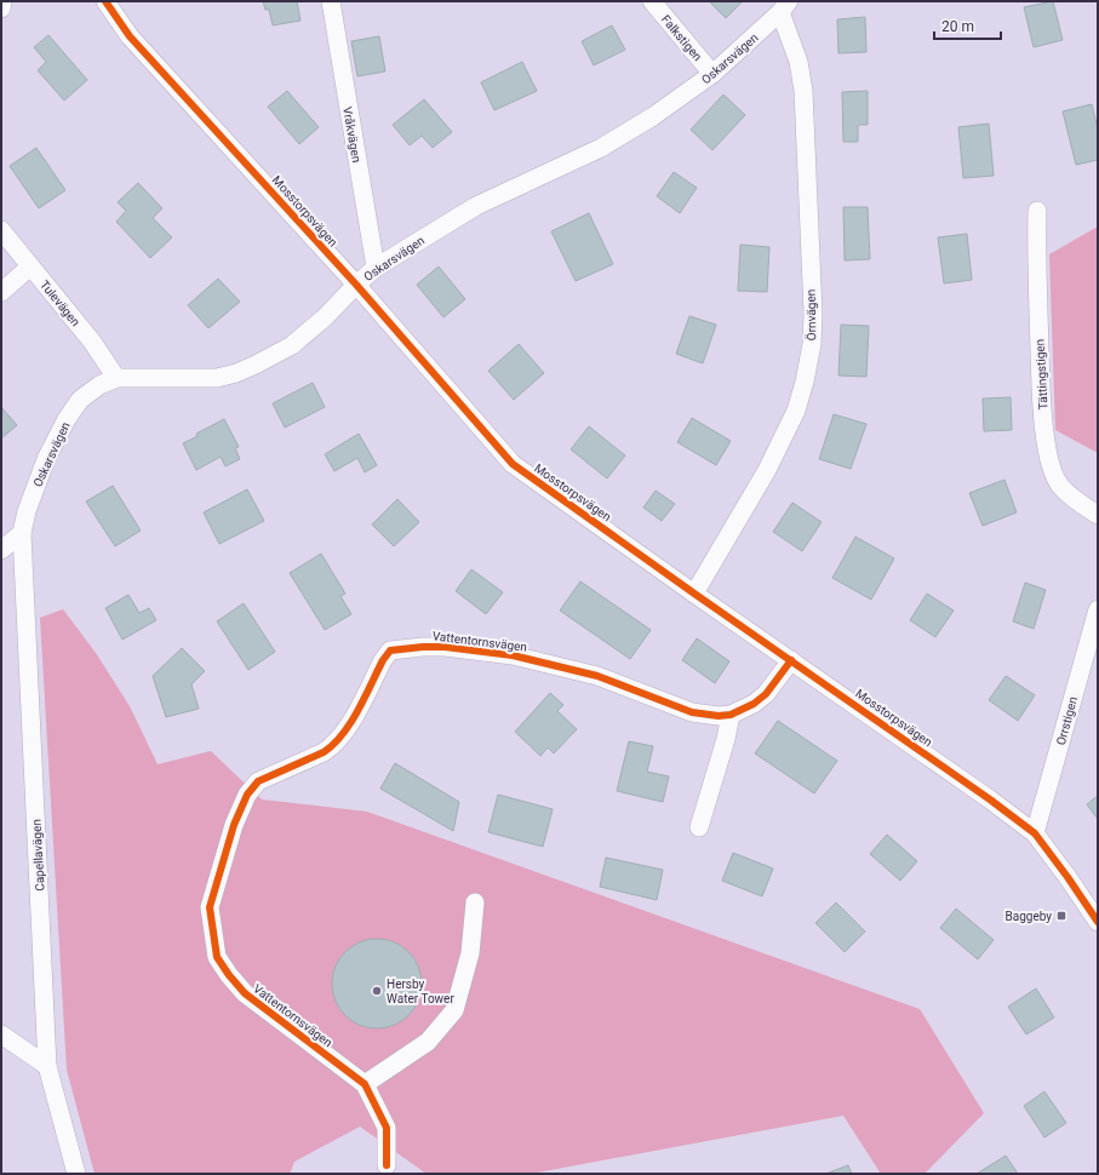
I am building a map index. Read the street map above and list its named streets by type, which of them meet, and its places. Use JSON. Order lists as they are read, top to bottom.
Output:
{
  "streets": {
    "street": [
      "Falkstigen",
      "Oskarsvägen",
      "Vråkvägen",
      "Mosstorpsvägen",
      "Tulevägen",
      "Örnvägen",
      "Tättingstigen",
      "Vattentornsvägen",
      "Orrstigen",
      "Capellavägen"
    ]
  },
  "crossings": [
    ["Falkstigen", "Oskarsvägen"],
    ["Oskarsvägen", "Vråkvägen"],
    ["Oskarsvägen", "Mosstorpsvägen"],
    ["Oskarsvägen", "Tulevägen"],
    ["Oskarsvägen", "Örnvägen"],
    ["Oskarsvägen", "Capellavägen"],
    ["Mosstorpsvägen", "Örnvägen"],
    ["Mosstorpsvägen", "Vattentornsvägen"],
    ["Mosstorpsvägen", "Orrstigen"]
  ],
  "places": {
    "transit": ["Baggeby"],
    "other": ["Hersby Water Tower"]
  },
  "scale_bar": "20 m"
}
